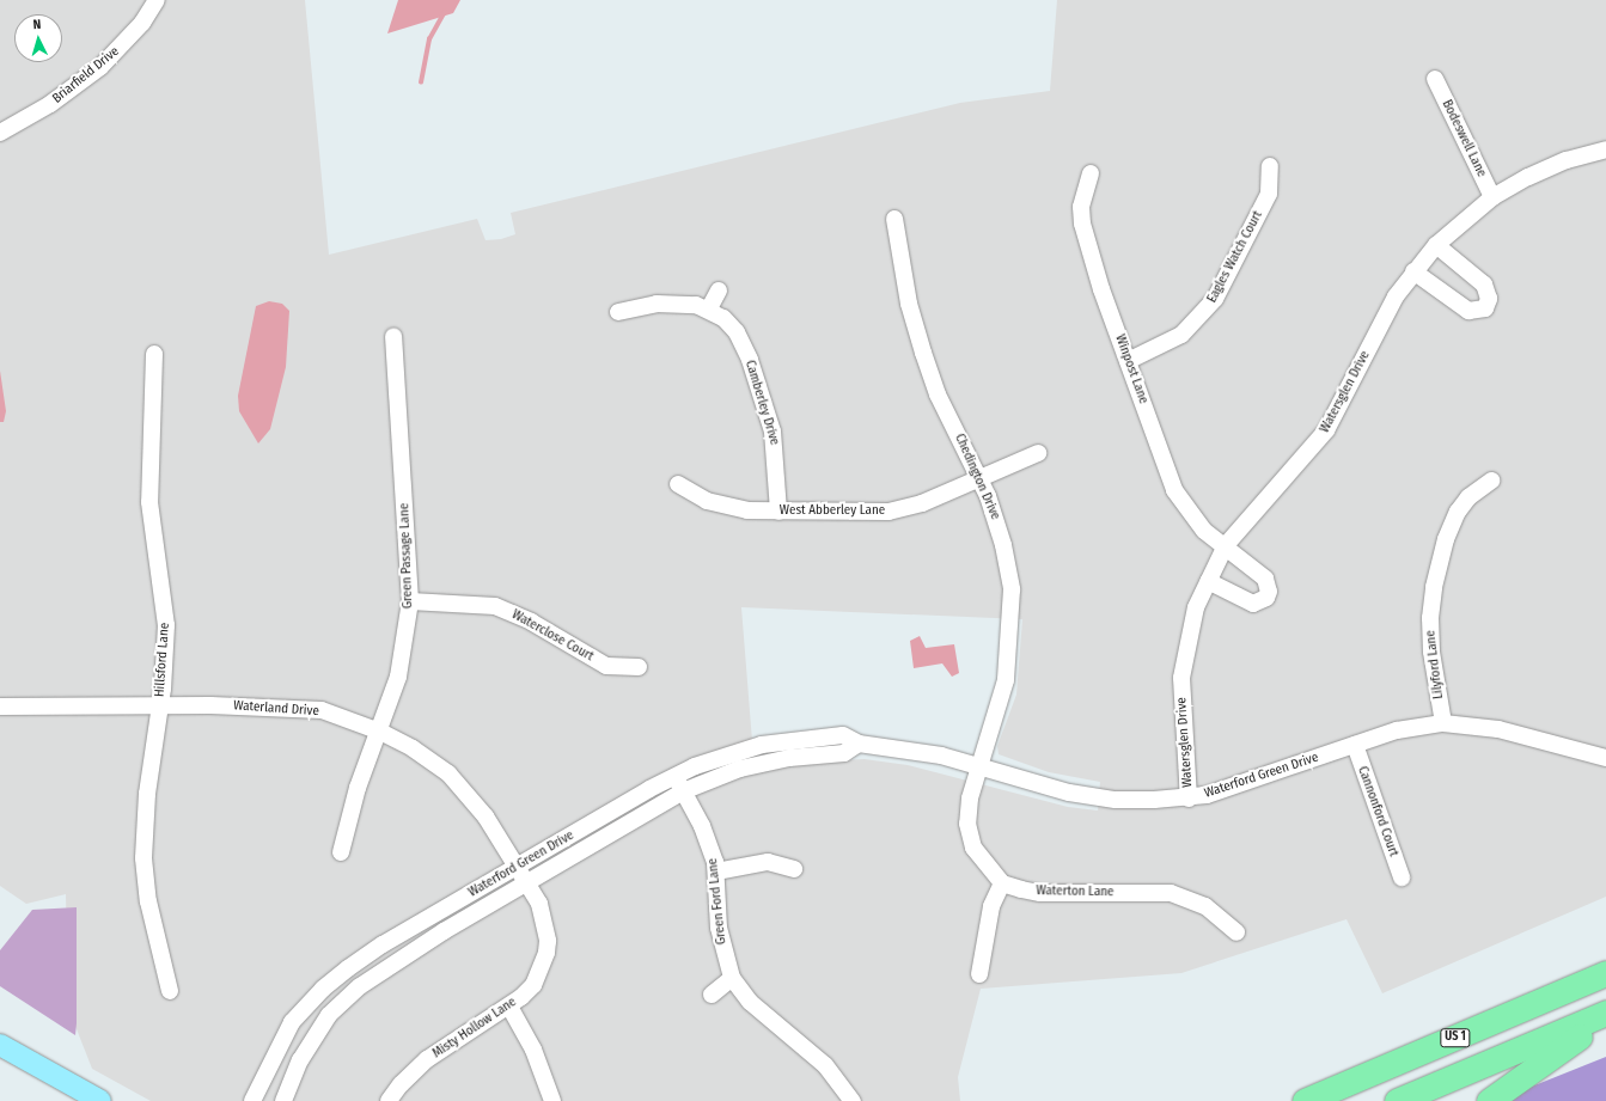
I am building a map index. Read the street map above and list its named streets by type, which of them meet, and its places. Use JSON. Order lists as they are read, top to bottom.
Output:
{
  "streets": {
    "highway": ["US 1"],
    "street": [
      "Briarfield Drive",
      "Bodeswell Lane",
      "Eagles Watch Court",
      "Winpost Lane",
      "Watersglen Drive",
      "Camberley Drive",
      "Chedington Drive",
      "West Abberley Lane",
      "Green Passage Lane",
      "Waterclose Court",
      "Hillsford Lane",
      "Lilyford Lane",
      "Waterland Drive",
      "Waterford Green Drive",
      "Cannonford Court",
      "Waterton Lane",
      "Green Ford Lane",
      "Misty Hollow Lane"
    ]
  },
  "crossings": [
    ["Bodeswell Lane", "Watersglen Drive"],
    ["Eagles Watch Court", "Winpost Lane"],
    ["Winpost Lane", "Watersglen Drive"],
    ["Watersglen Drive", "Waterford Green Drive"],
    ["Camberley Drive", "West Abberley Lane"],
    ["Chedington Drive", "West Abberley Lane"],
    ["Chedington Drive", "Waterford Green Drive"],
    ["Green Passage Lane", "Waterclose Court"],
    ["Green Passage Lane", "Waterland Drive"],
    ["Hillsford Lane", "Waterland Drive"],
    ["Lilyford Lane", "Waterford Green Drive"],
    ["Waterland Drive", "Waterford Green Drive"],
    ["Waterland Drive", "Misty Hollow Lane"],
    ["Waterford Green Drive", "Cannonford Court"],
    ["Waterford Green Drive", "Green Ford Lane"],
    ["Waterford Green Drive", "Misty Hollow Lane"]
  ],
  "north": "top"
}
